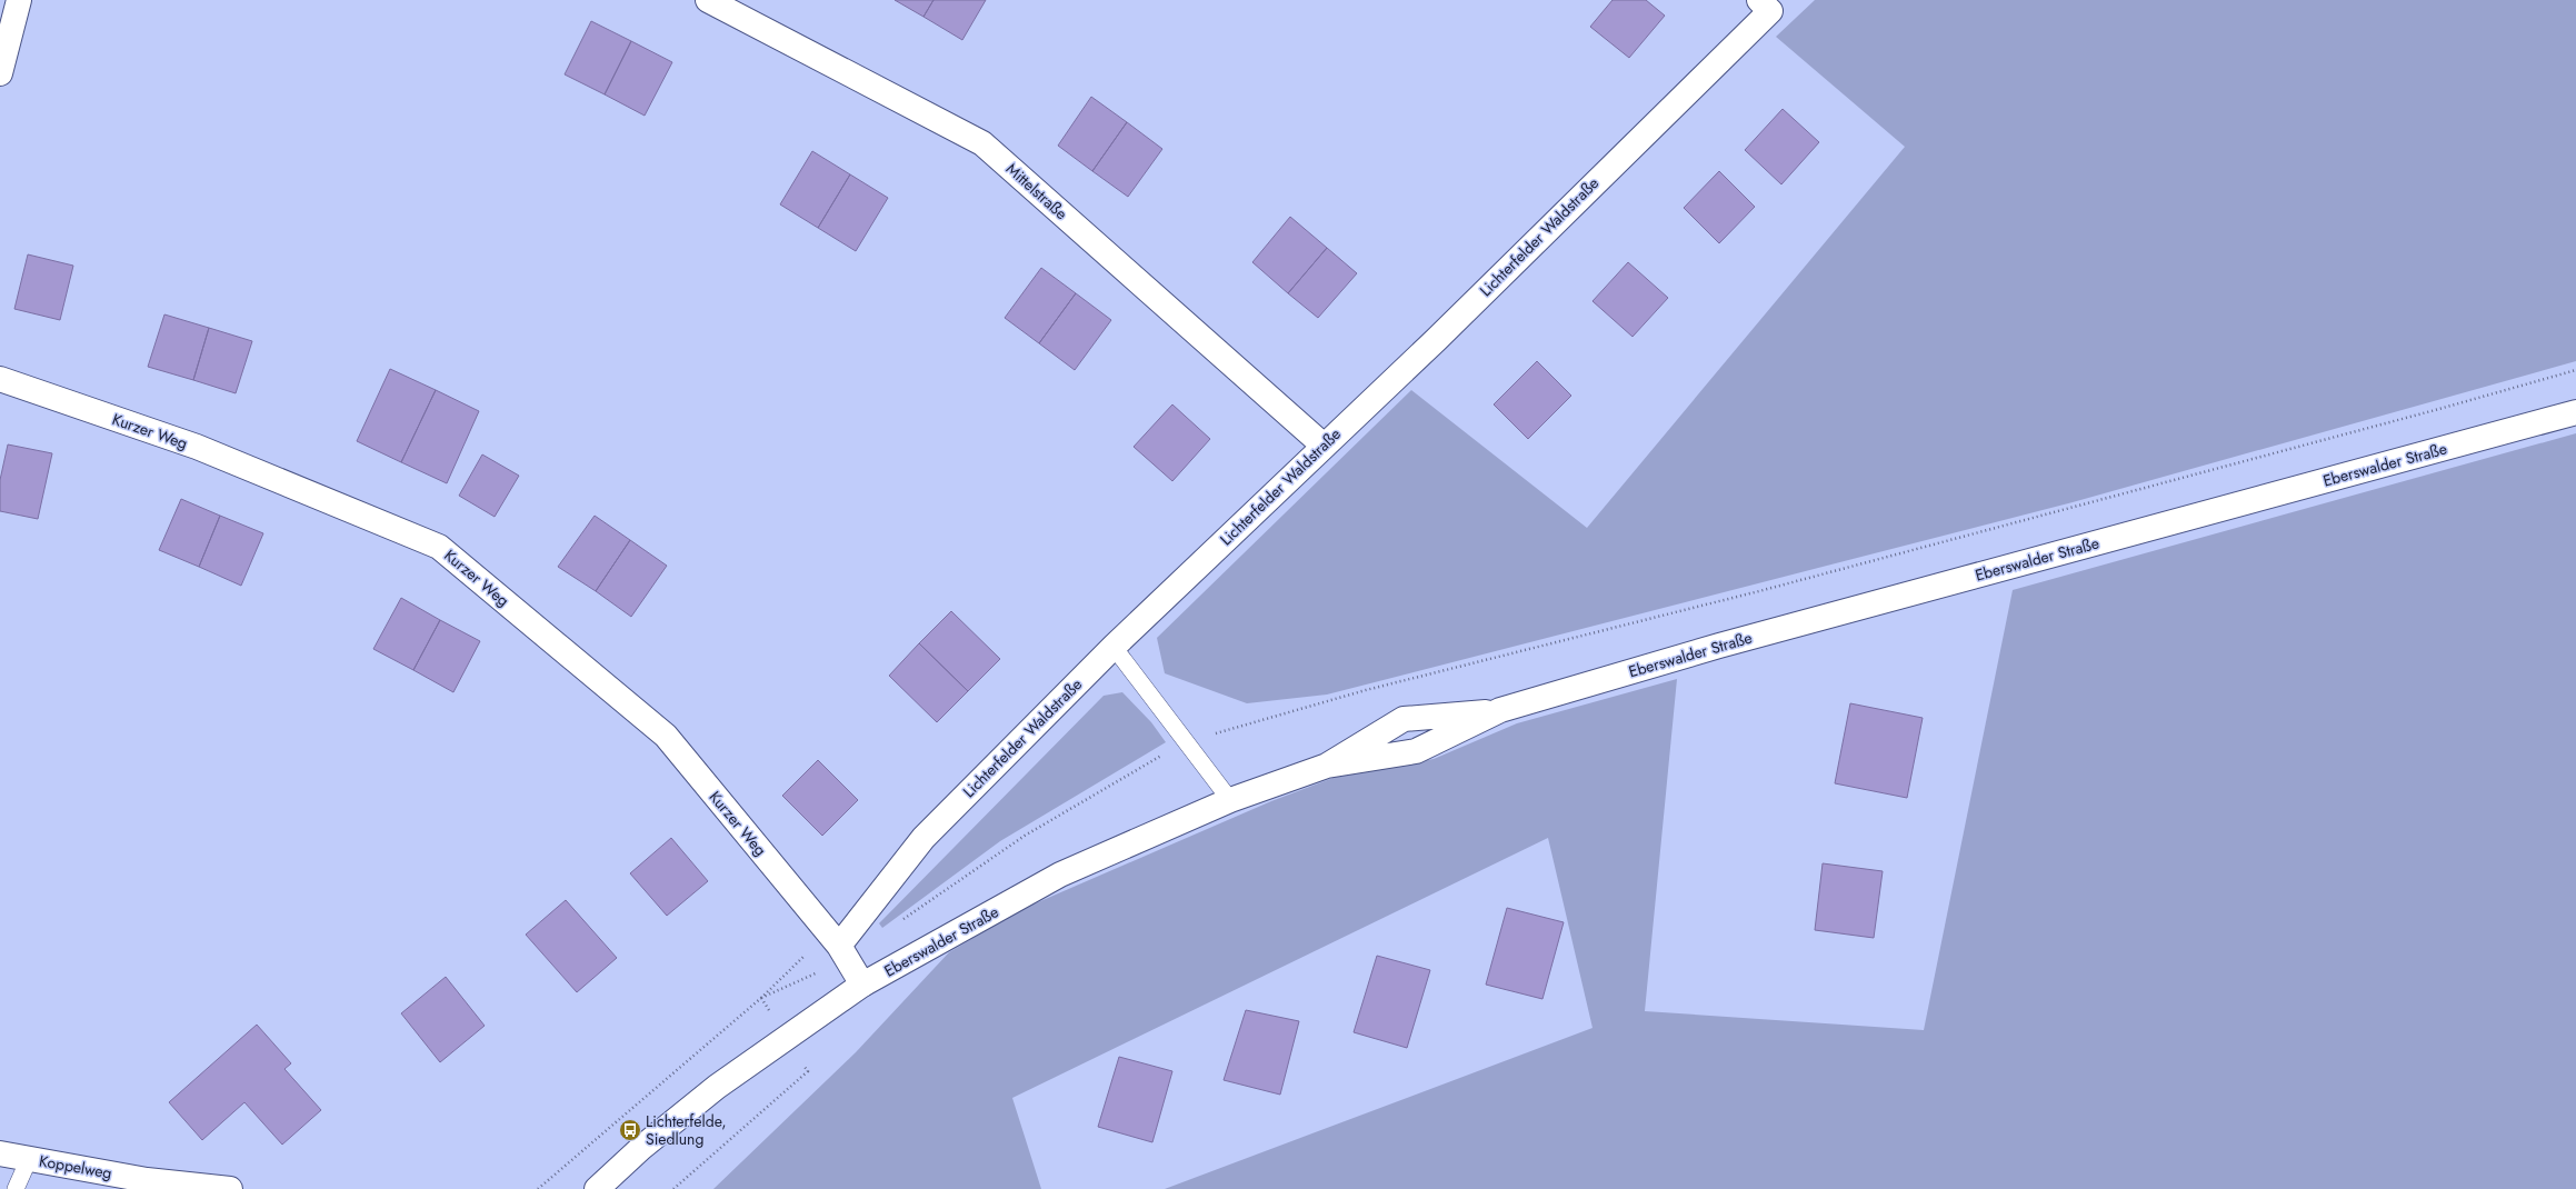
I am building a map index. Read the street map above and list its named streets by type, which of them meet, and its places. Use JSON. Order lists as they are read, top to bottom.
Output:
{
  "streets": {
    "street": [
      "Mittelstraße",
      "Lichterfelder Waldstraße",
      "Kurzer Weg",
      "Eberswalder Straße",
      "Koppelweg"
    ]
  },
  "crossings": [
    ["Mittelstraße", "Lichterfelder Waldstraße"],
    ["Lichterfelder Waldstraße", "Kurzer Weg"]
  ],
  "places": {
    "bus stop": ["Lichterfelde, Siedlung"]
  }
}
